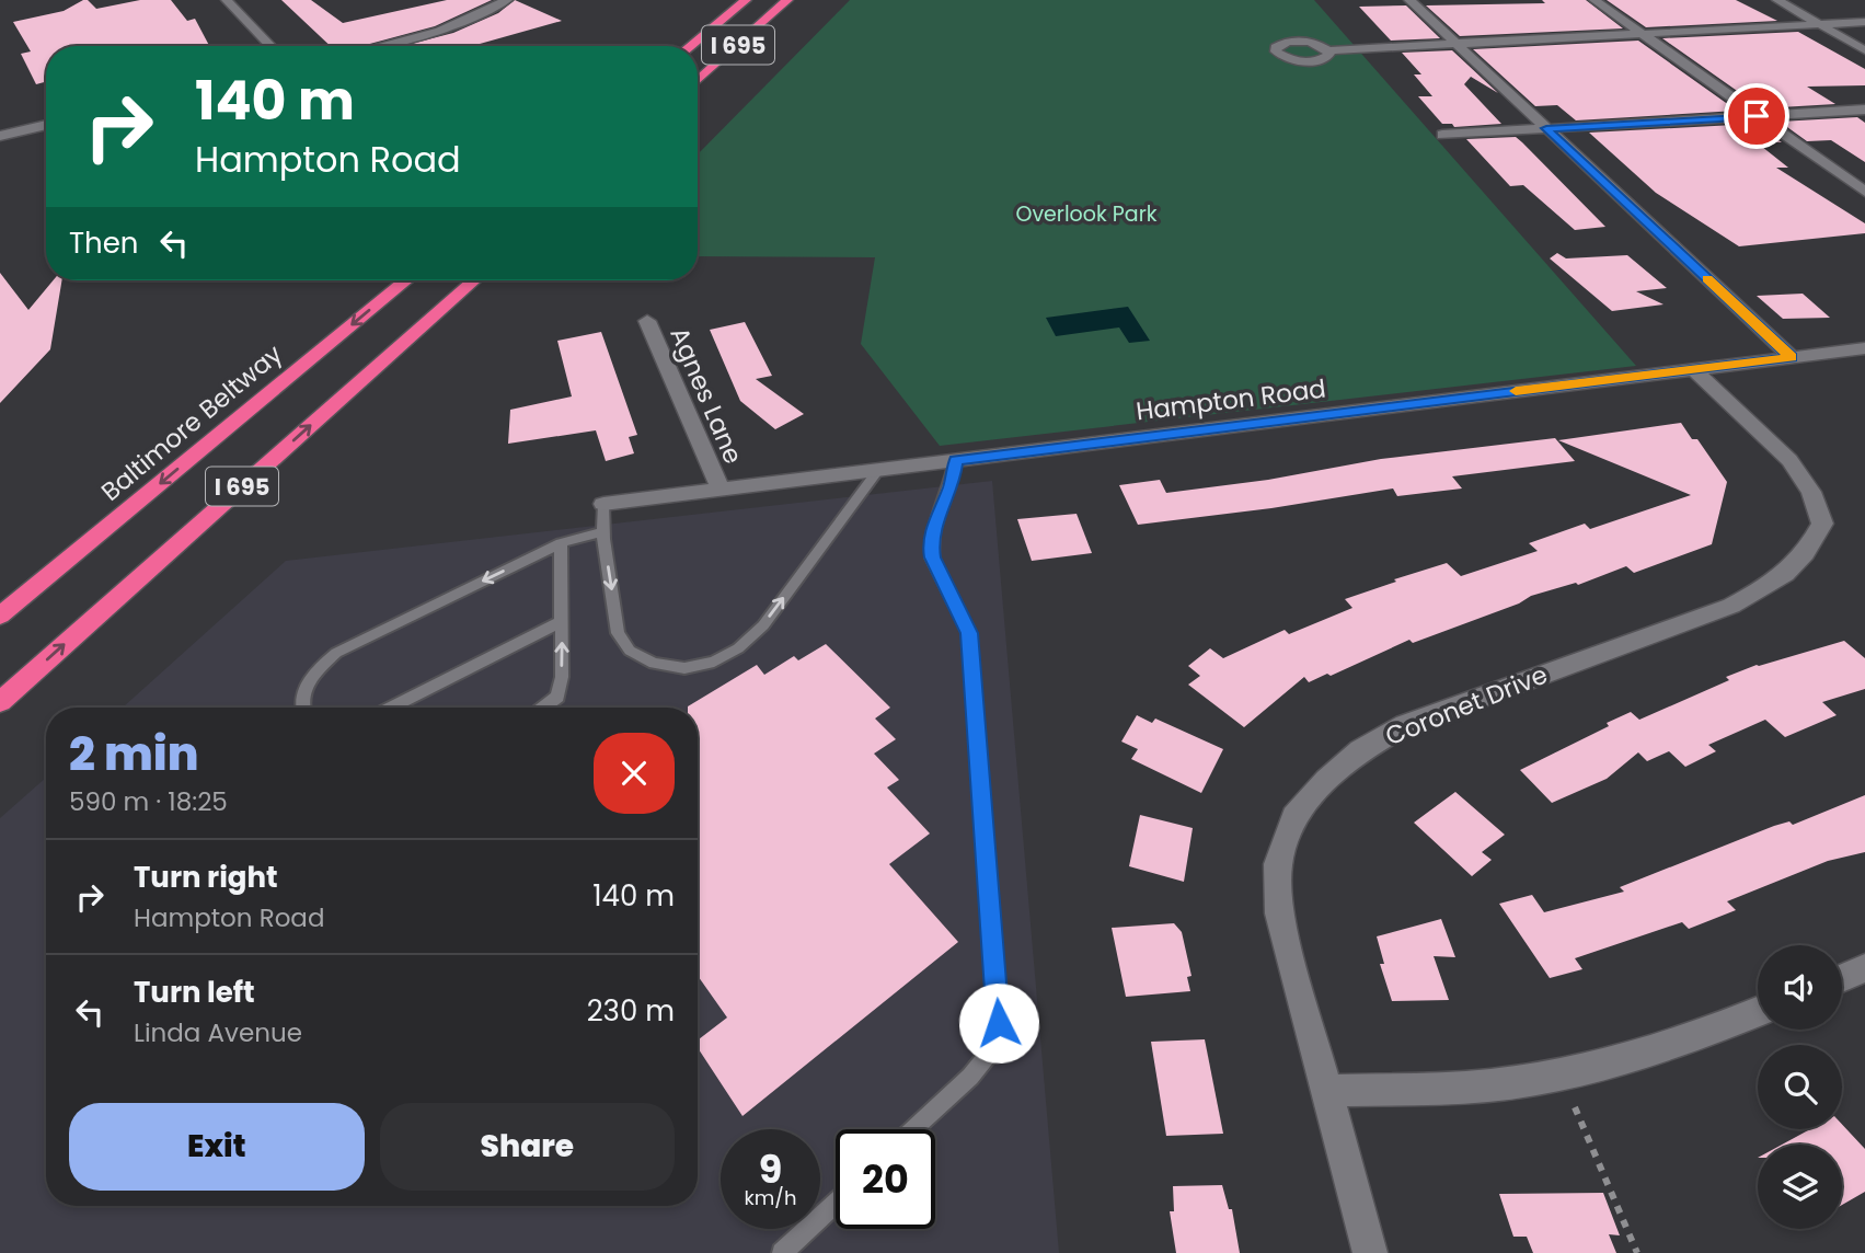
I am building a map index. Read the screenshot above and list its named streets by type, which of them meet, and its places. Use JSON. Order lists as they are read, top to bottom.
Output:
{
  "streets": {
    "highway": ["I 695", "Baltimore Beltway"],
    "street": ["Agnes Lane", "Hampton Road", "Coronet Drive"]
  },
  "crossings": [
    ["Agnes Lane", "Hampton Road"],
    ["Hampton Road", "Coronet Drive"]
  ],
  "parks": ["Overlook Park"],
  "page": {
    "turn": ["140 m", "Hampton Road"],
    "then": "Then",
    "heading": ["2 min", "590 m · 18:25"],
    "list": [
      {
        "name": "Turn right",
        "note": "Hampton Road",
        "value": "140 m"
      },
      {
        "name": "Turn left",
        "note": "Linda Avenue",
        "value": "230 m"
      }
    ],
    "buttons": ["Exit", "Share"],
    "speed": "9 km/h",
    "limit": "20"
  }
}
